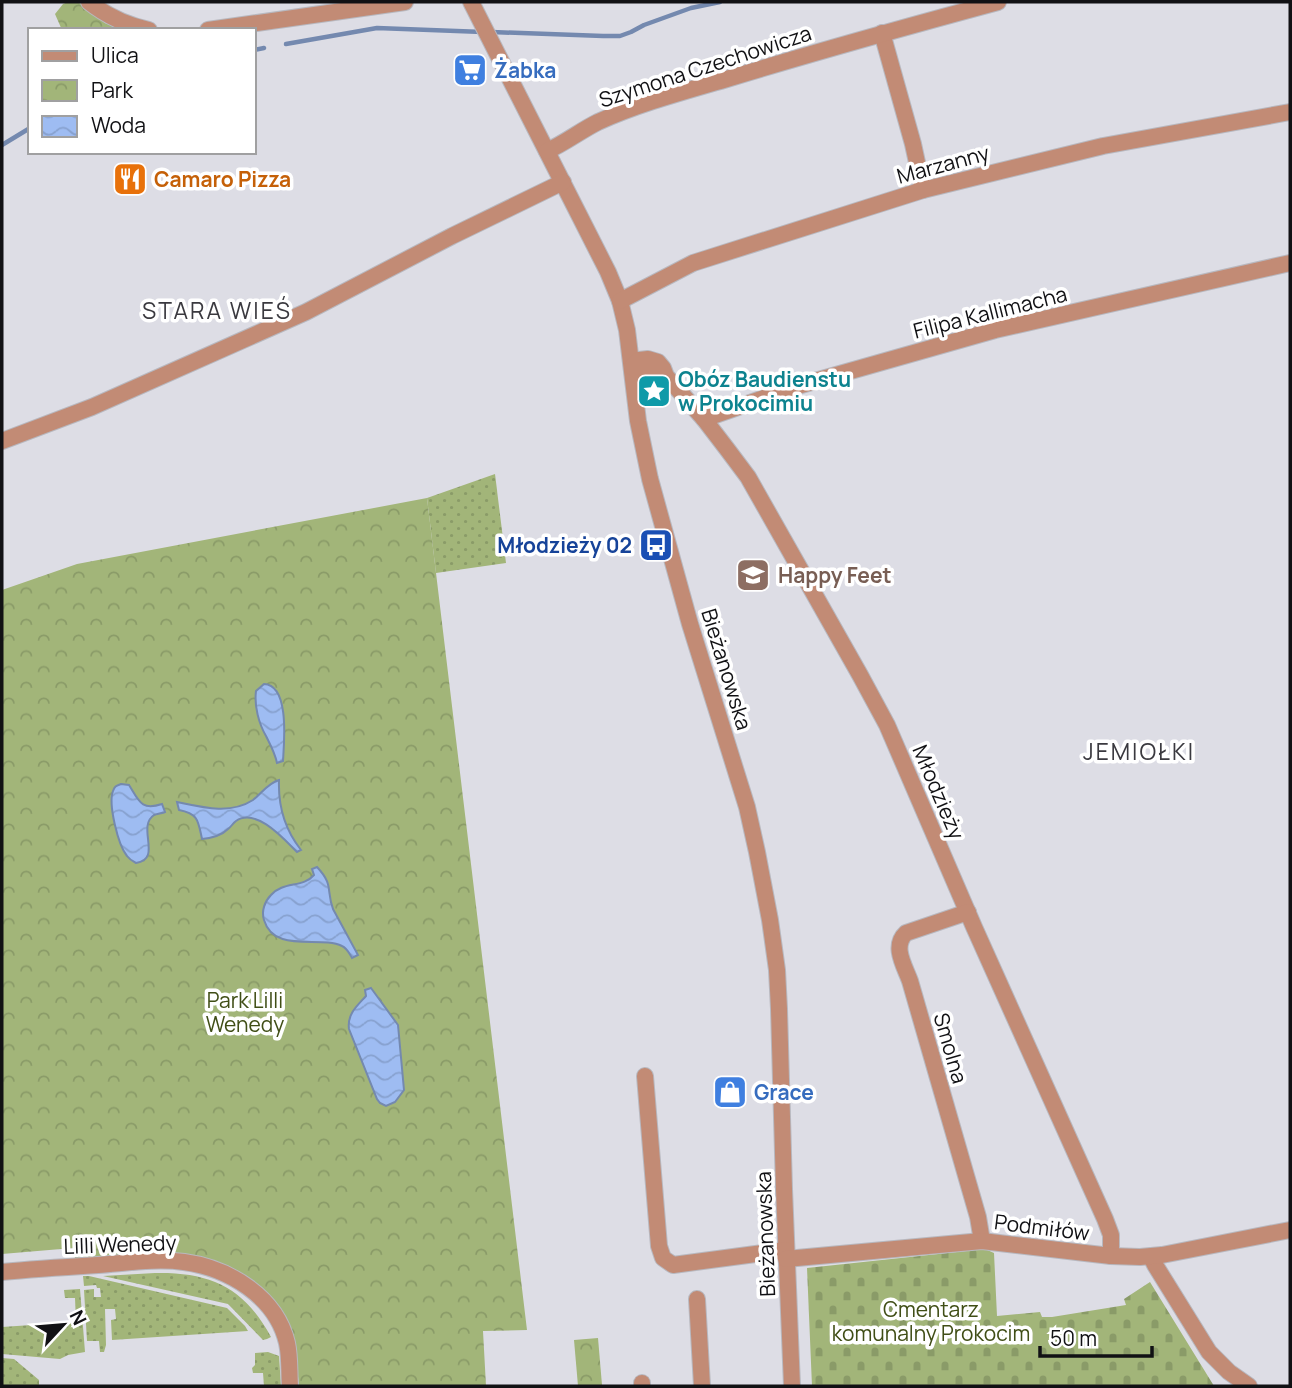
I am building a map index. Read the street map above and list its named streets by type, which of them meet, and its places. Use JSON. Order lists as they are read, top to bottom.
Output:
{
  "streets": {
    "street": [
      "Szymona Czechowicza",
      "Marzanny",
      "Filipa Kallimacha",
      "Bieżanowska",
      "Młodzieży",
      "Smolna",
      "Podmiłów",
      "Lilli Wenedy"
    ]
  },
  "crossings": [
    ["Szymona Czechowicza", "Bieżanowska"],
    ["Marzanny", "Bieżanowska"],
    ["Filipa Kallimacha", "Młodzieży"],
    ["Bieżanowska", "Młodzieży"],
    ["Bieżanowska", "Podmiłów"],
    ["Młodzieży", "Smolna"],
    ["Młodzieży", "Podmiłów"],
    ["Smolna", "Podmiłów"]
  ],
  "districts": ["STARA WIEŚ", "JEMIOŁKI"],
  "parks": ["Park Lilli Wenedy", "Cmentarz komunalny Prokocim"],
  "places": {
    "supermarket": ["Żabka"],
    "restaurant": ["Camaro Pizza"],
    "place": ["Obóz Baudienstu w Prokocimiu"],
    "bus stop": ["Młodzieży 02"],
    "school or university": ["Happy Feet"],
    "shop": ["Grace"]
  },
  "legend": ["Ulica", "Park", "Woda"],
  "scale_bar": "50 m",
  "north": "top right"
}
